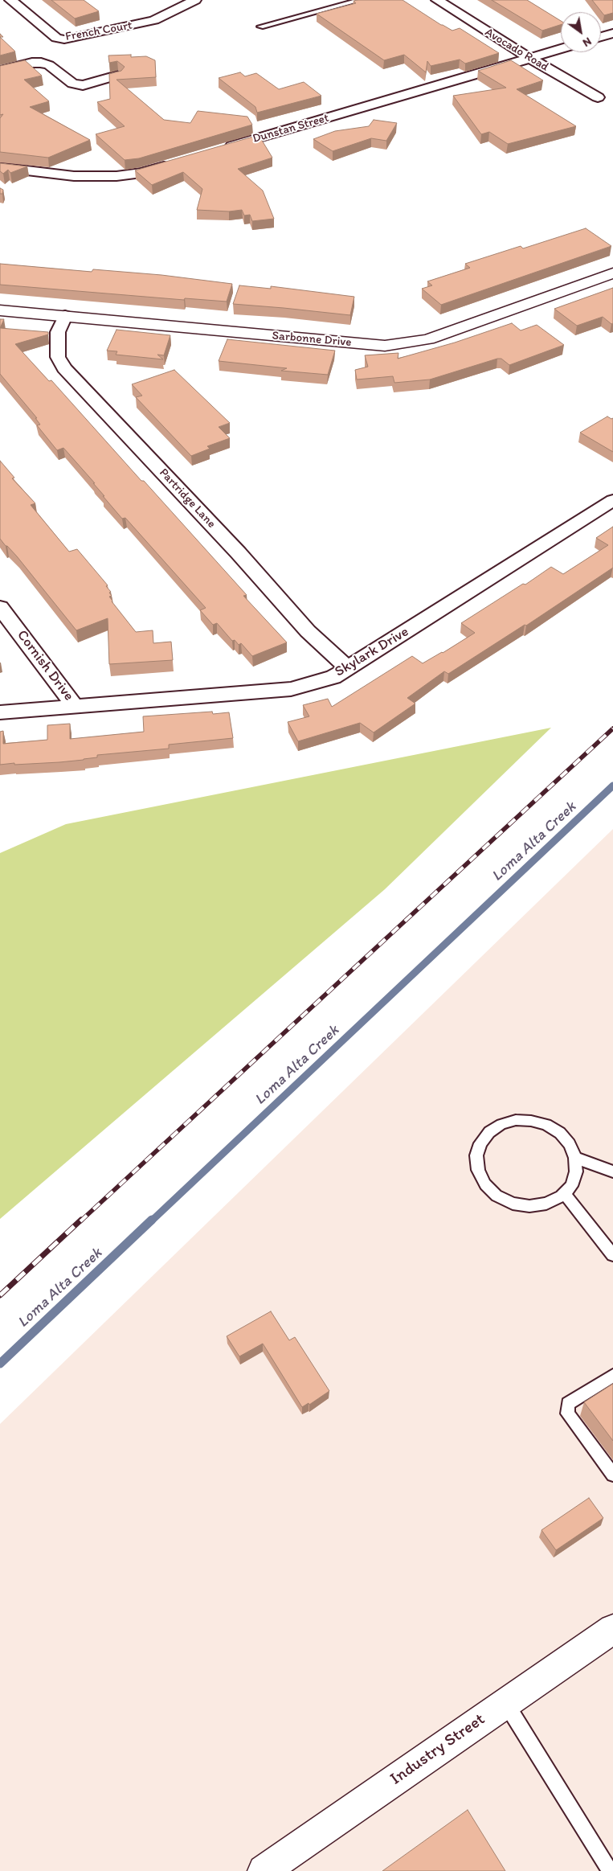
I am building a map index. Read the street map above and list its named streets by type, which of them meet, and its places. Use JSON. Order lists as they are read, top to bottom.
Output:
{
  "streets": {
    "street": [
      "French Court",
      "Avocado Road",
      "Dunstan Street",
      "Sarbonne Drive",
      "Partridge Lane",
      "Skylark Drive",
      "Cornish Drive",
      "Industry Street"
    ]
  },
  "crossings": [
    ["Avocado Road", "Dunstan Street"],
    ["Sarbonne Drive", "Partridge Lane"],
    ["Partridge Lane", "Skylark Drive"],
    ["Skylark Drive", "Cornish Drive"]
  ],
  "water": ["Loma Alta Creek"],
  "north": "bottom right"
}
